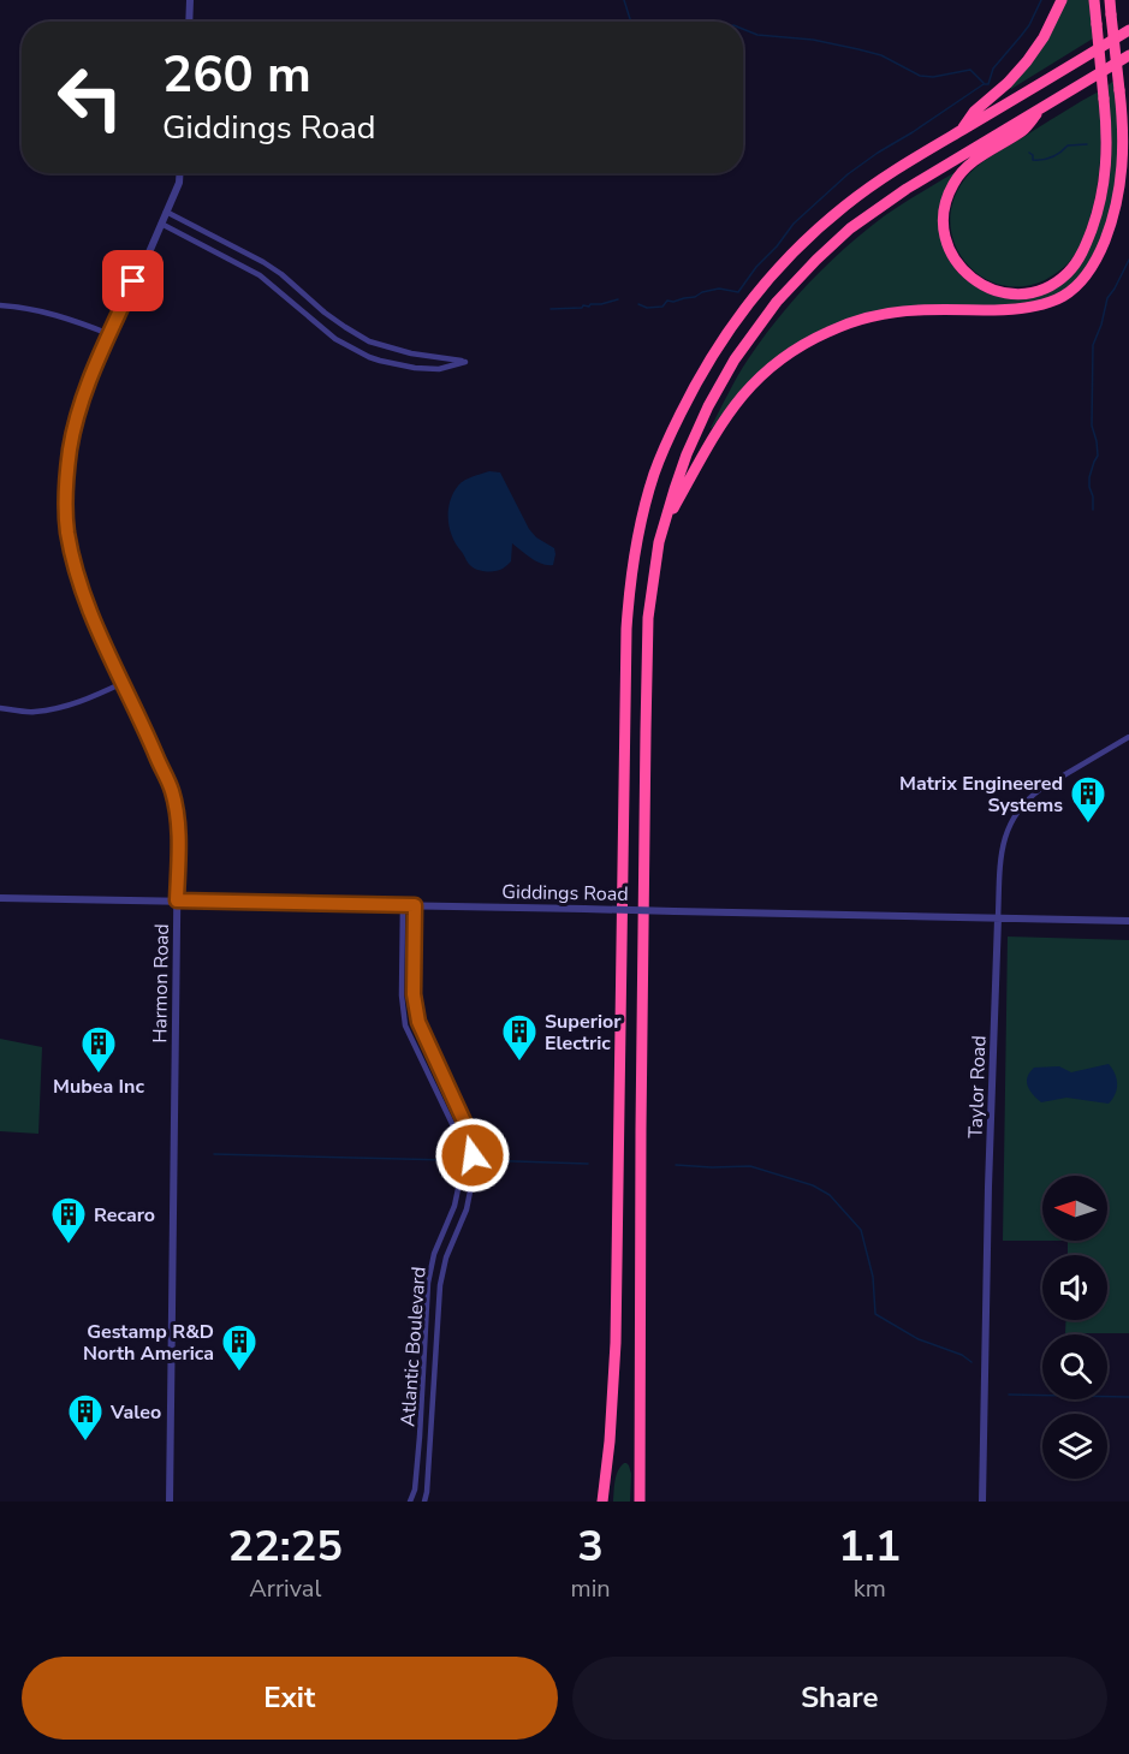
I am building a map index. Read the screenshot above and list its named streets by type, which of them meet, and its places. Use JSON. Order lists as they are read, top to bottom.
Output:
{
  "streets": {
    "street": [
      "Giddings Road",
      "Harmon Road",
      "Taylor Road",
      "Atlantic Boulevard"
    ]
  },
  "crossings": [
    ["Giddings Road", "Harmon Road"],
    ["Giddings Road", "Taylor Road"],
    ["Giddings Road", "Atlantic Boulevard"]
  ],
  "places": {
    "building": [
      "Matrix Engineered Systems",
      "Superior Electric",
      "Mubea Inc",
      "Recaro",
      "Gestamp R&D North America",
      "Valeo"
    ]
  },
  "north": "left",
  "page": {
    "turn": ["260 m", "Giddings Road"],
    "eta": [
      "22:25",
      "Arrival",
      "3",
      "min",
      "1.1",
      "km"
    ],
    "buttons": ["Exit", "Share"]
  }
}
